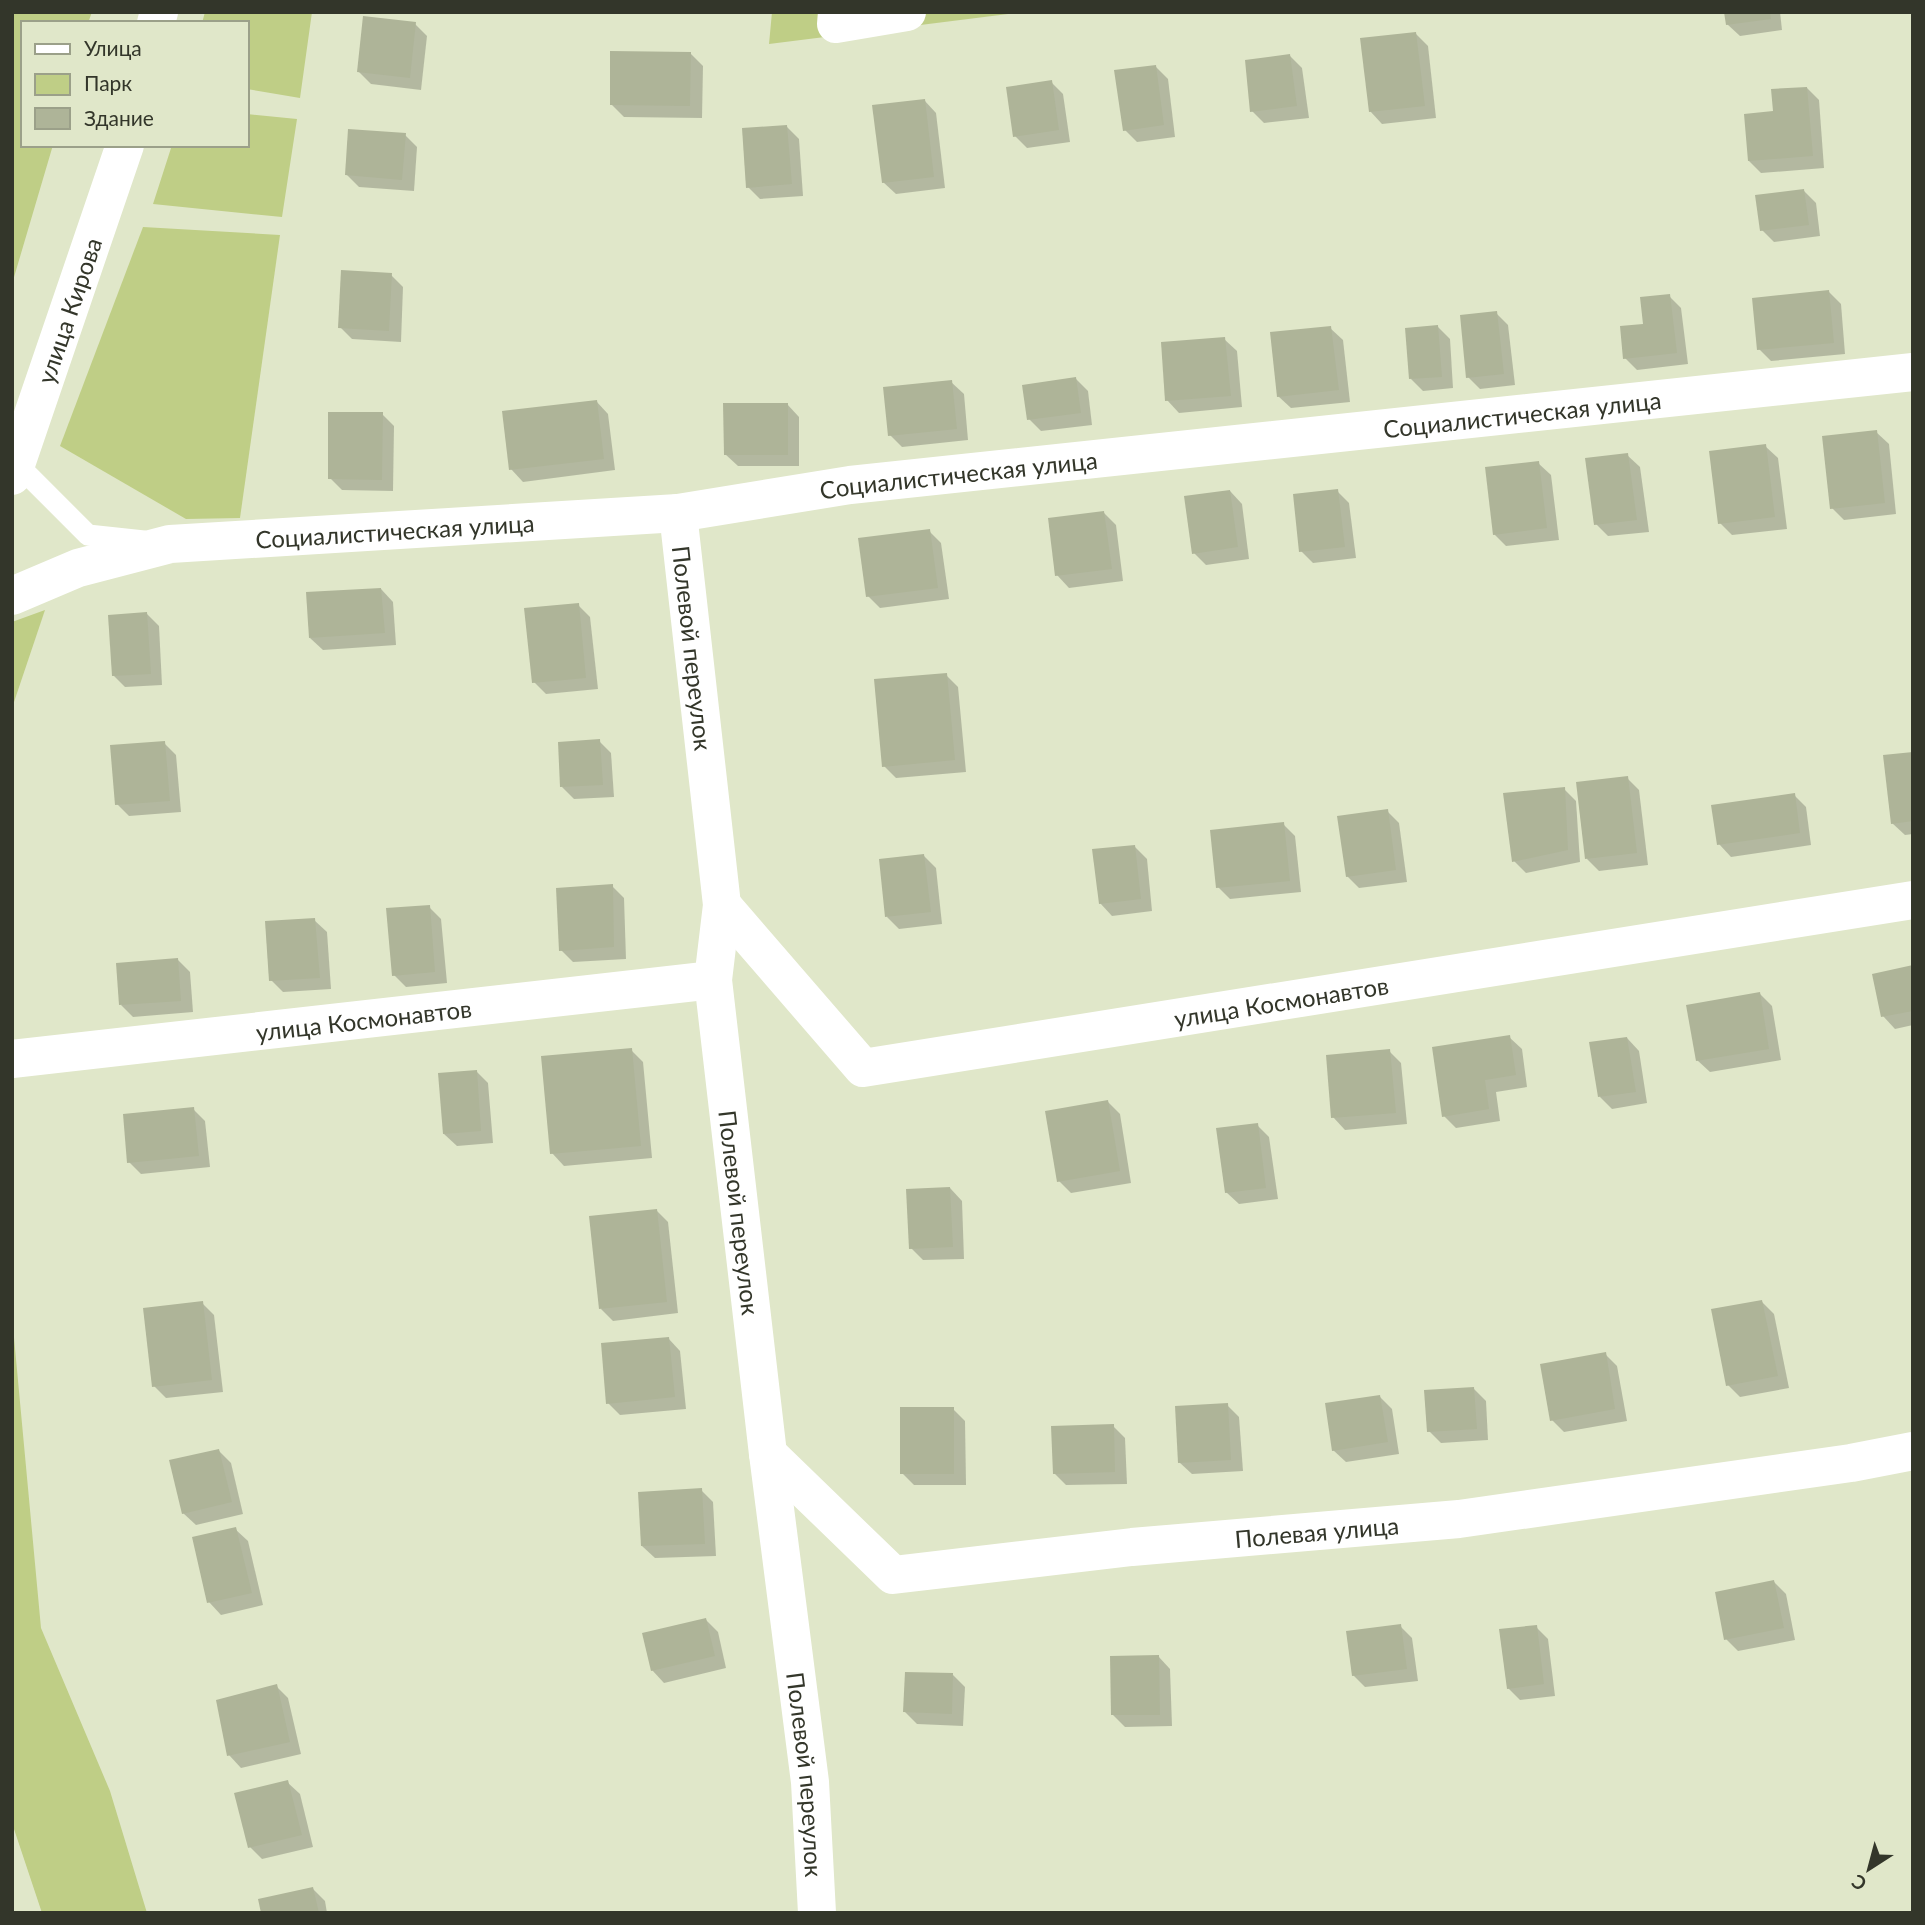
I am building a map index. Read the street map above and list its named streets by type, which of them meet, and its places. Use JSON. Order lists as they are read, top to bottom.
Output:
{
  "streets": {
    "street": [
      "улица Кирова",
      "Социалистическая улица",
      "Полевой переулок",
      "улица Космонавтов",
      "Полевая улица"
    ]
  },
  "crossings": [
    ["Социалистическая улица", "Полевой переулок"],
    ["Полевой переулок", "улица Космонавтов"],
    ["Полевой переулок", "Полевая улица"]
  ],
  "legend": ["Улица", "Парк", "Здание"],
  "north": "bottom left"
}
